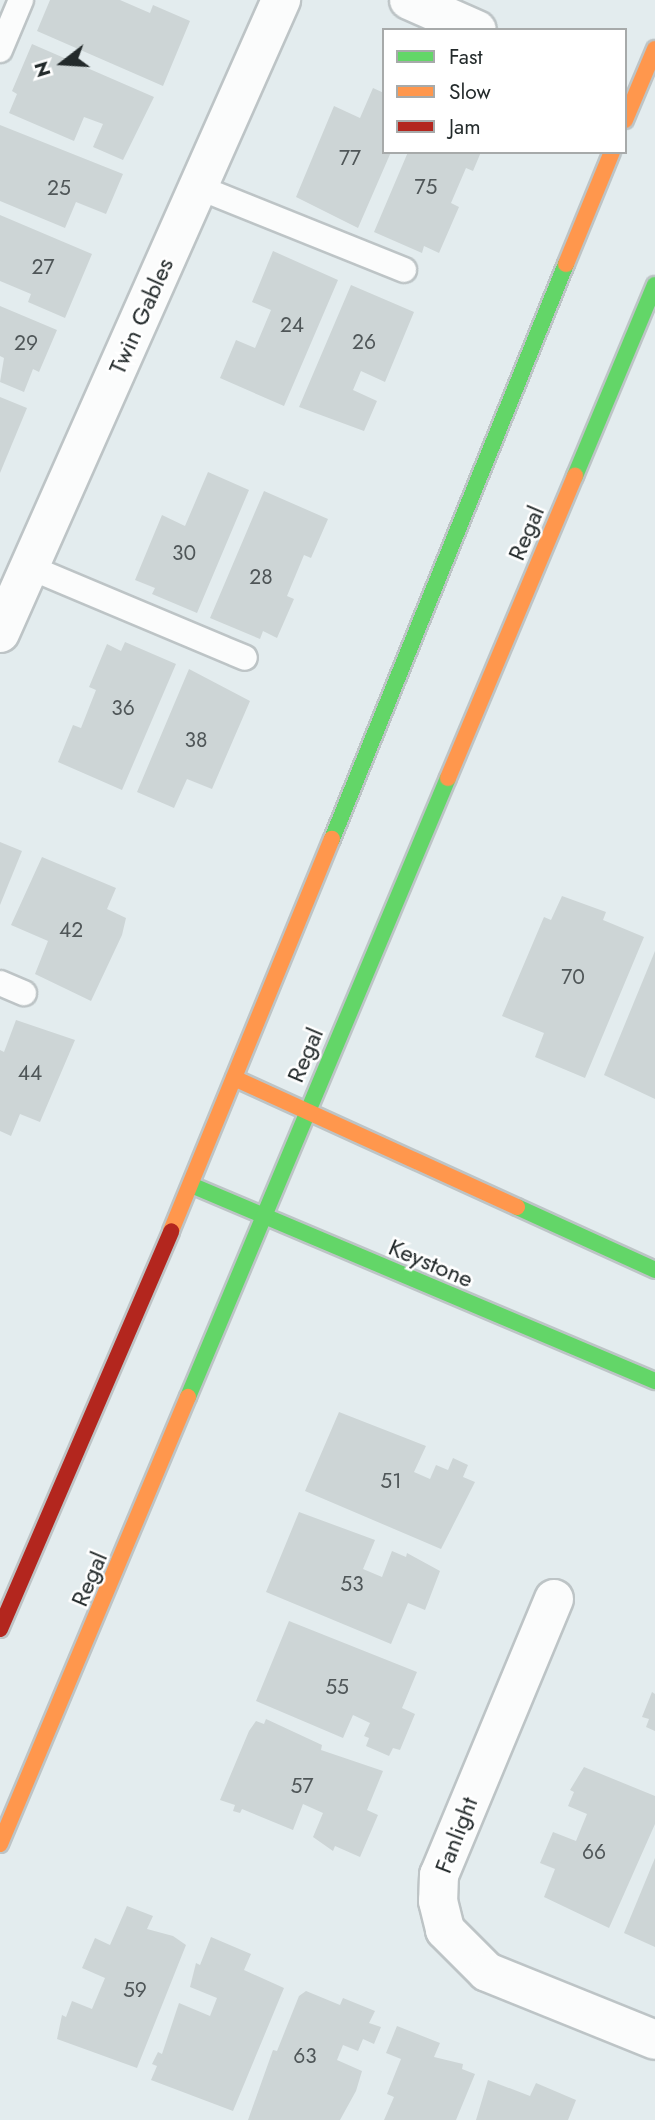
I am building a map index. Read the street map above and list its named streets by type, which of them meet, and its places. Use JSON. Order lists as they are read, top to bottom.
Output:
{
  "streets": {
    "street": [
      "Twin Gables",
      "Regal",
      "Keystone",
      "Fanlight"
    ]
  },
  "crossings": [
    ["Regal", "Keystone"]
  ],
  "house_numbers": [
    "77",
    "75",
    "25",
    "27",
    "24",
    "26",
    "29",
    "30",
    "28",
    "36",
    "38",
    "42",
    "70",
    "44",
    "51",
    "53",
    "55",
    "57",
    "66",
    "59",
    "63"
  ],
  "legend": ["Fast", "Slow", "Jam"],
  "north": "left"
}
